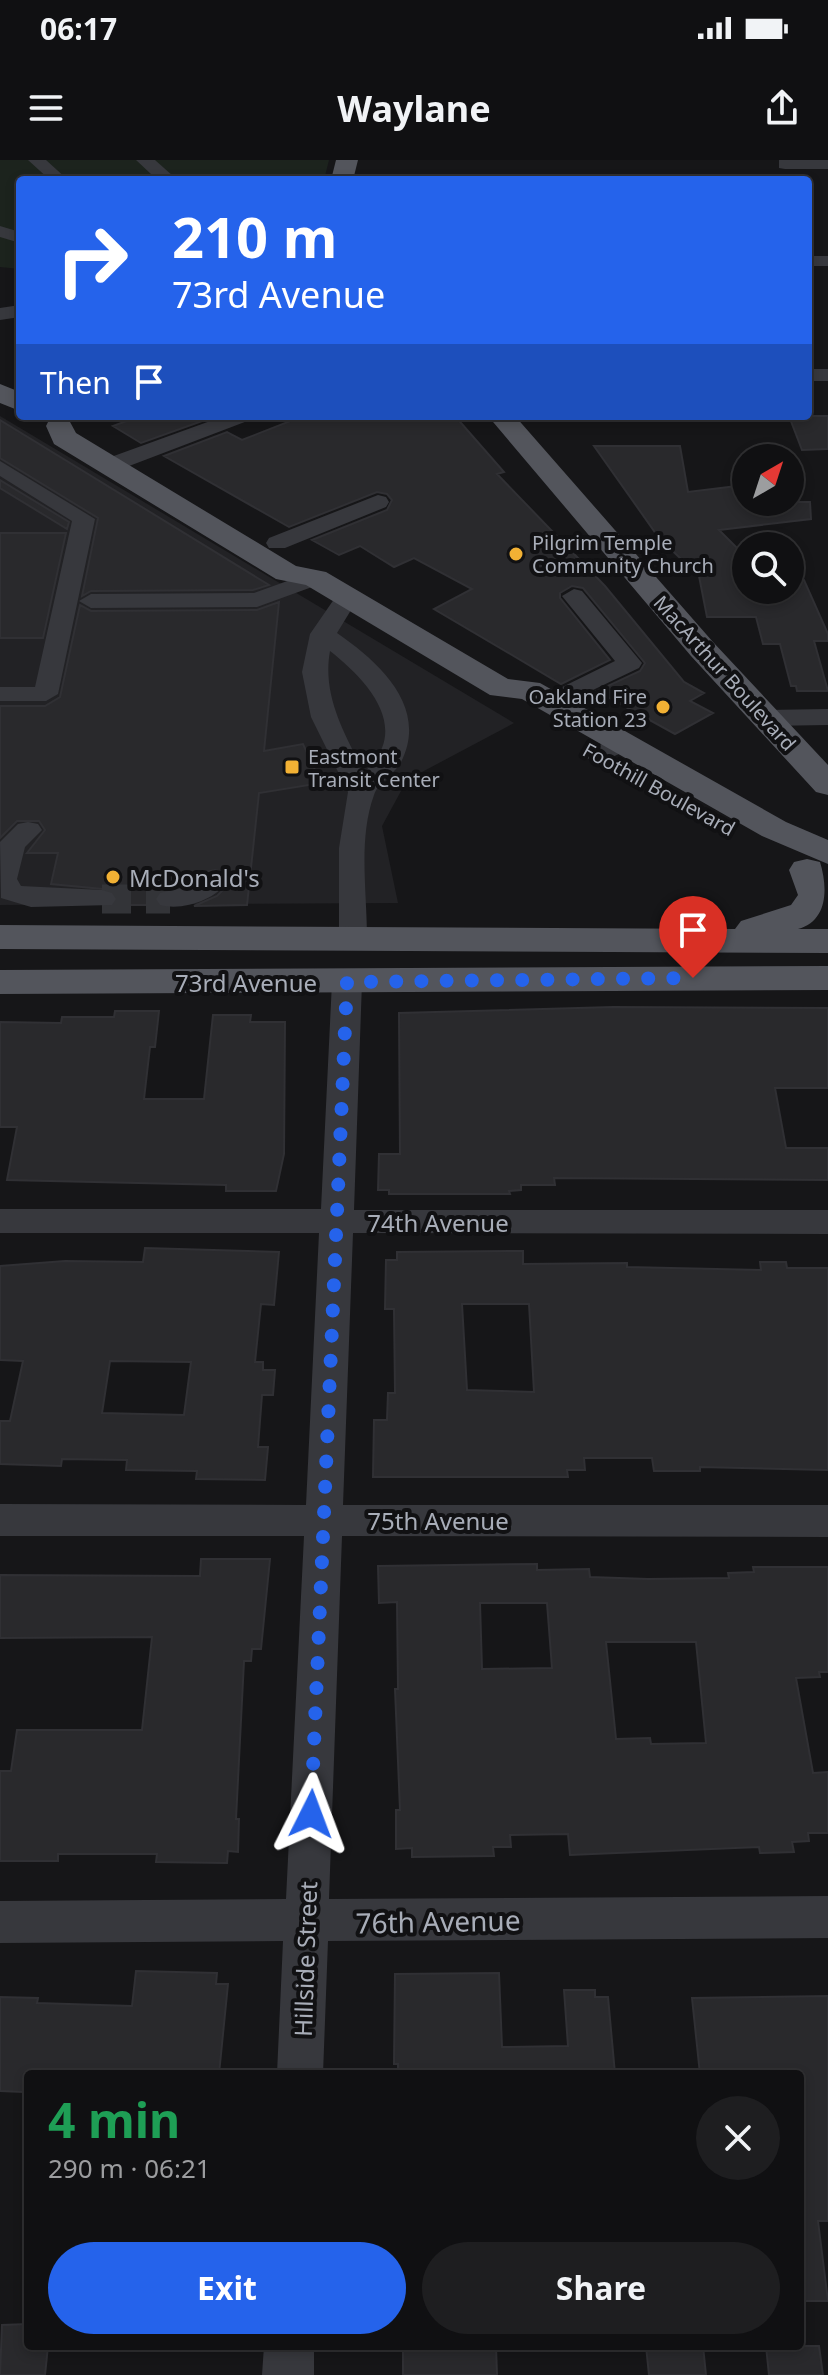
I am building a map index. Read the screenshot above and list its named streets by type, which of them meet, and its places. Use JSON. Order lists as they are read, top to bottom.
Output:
{
  "streets": {
    "main road": ["MacArthur Boulevard", "Foothill Boulevard", "73rd Avenue"],
    "street": [
      "74th Avenue",
      "75th Avenue",
      "76th Avenue",
      "Hillside Street"
    ]
  },
  "crossings": [
    ["MacArthur Boulevard", "Foothill Boulevard"],
    ["73rd Avenue", "Hillside Street"],
    ["74th Avenue", "Hillside Street"],
    ["75th Avenue", "Hillside Street"],
    ["76th Avenue", "Hillside Street"]
  ],
  "places": {
    "other": ["Pilgrim Temple Community Church", "Oakland Fire Station 23", "McDonald's"],
    "transit": ["Eastmont Transit Center"]
  },
  "north": "top right",
  "page": {
    "status": "06:17",
    "header": "Waylane",
    "turn": ["210 m", "73rd Avenue"],
    "then": "Then",
    "heading": ["4 min", "290 m · 06:21"],
    "buttons": ["Exit", "Share"]
  }
}
